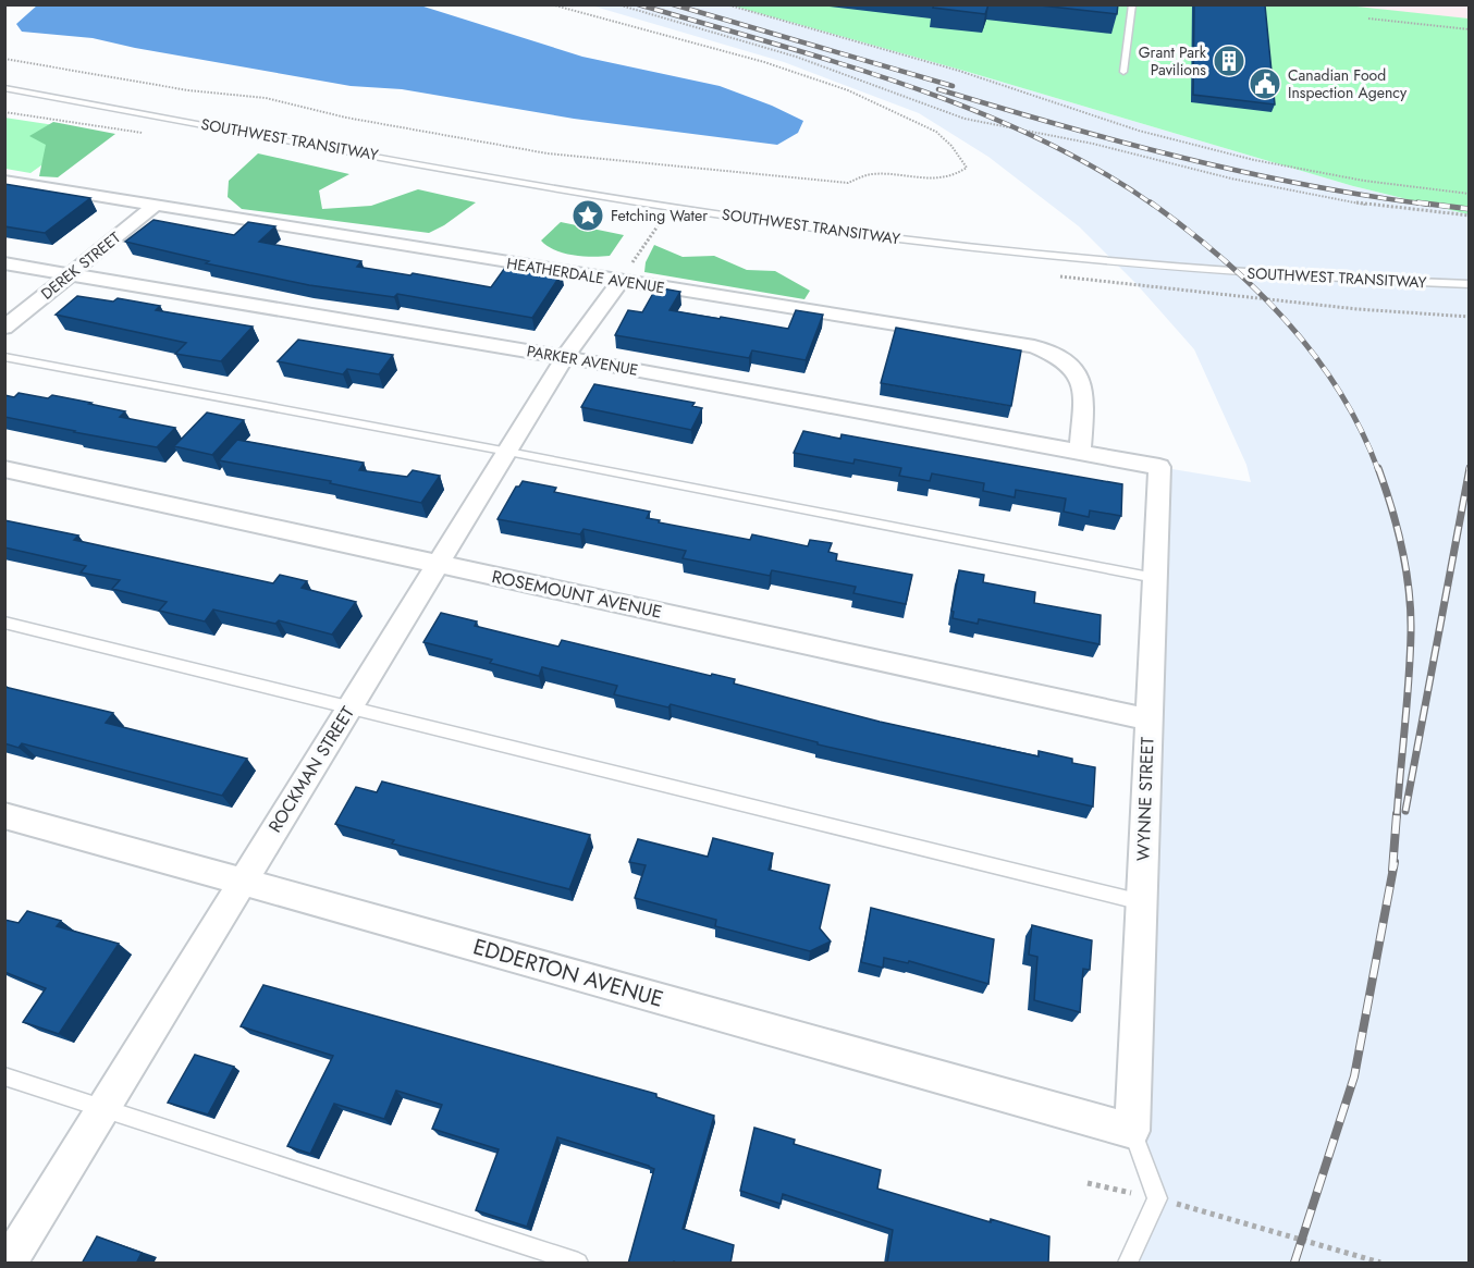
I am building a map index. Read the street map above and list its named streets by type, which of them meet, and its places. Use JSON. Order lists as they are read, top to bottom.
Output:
{
  "streets": {
    "street": [
      "DEREK STREET",
      "HEATHERDALE AVENUE",
      "PARKER AVENUE",
      "ROSEMOUNT AVENUE",
      "ROCKMAN STREET",
      "WYNNE STREET",
      "EDDERTON AVENUE"
    ],
    "lane": ["SOUTHWEST TRANSITWAY"]
  },
  "crossings": [
    ["DEREK STREET", "HEATHERDALE AVENUE"],
    ["DEREK STREET", "PARKER AVENUE"],
    ["HEATHERDALE AVENUE", "PARKER AVENUE"],
    ["HEATHERDALE AVENUE", "ROCKMAN STREET"],
    ["PARKER AVENUE", "ROCKMAN STREET"],
    ["PARKER AVENUE", "WYNNE STREET"],
    ["ROSEMOUNT AVENUE", "ROCKMAN STREET"],
    ["ROSEMOUNT AVENUE", "WYNNE STREET"],
    ["ROCKMAN STREET", "EDDERTON AVENUE"],
    ["WYNNE STREET", "EDDERTON AVENUE"]
  ],
  "places": {
    "building": ["Grant Park Pavilions"],
    "public building": ["Canadian Food Inspection Agency"],
    "place": ["Fetching Water"]
  }
}
